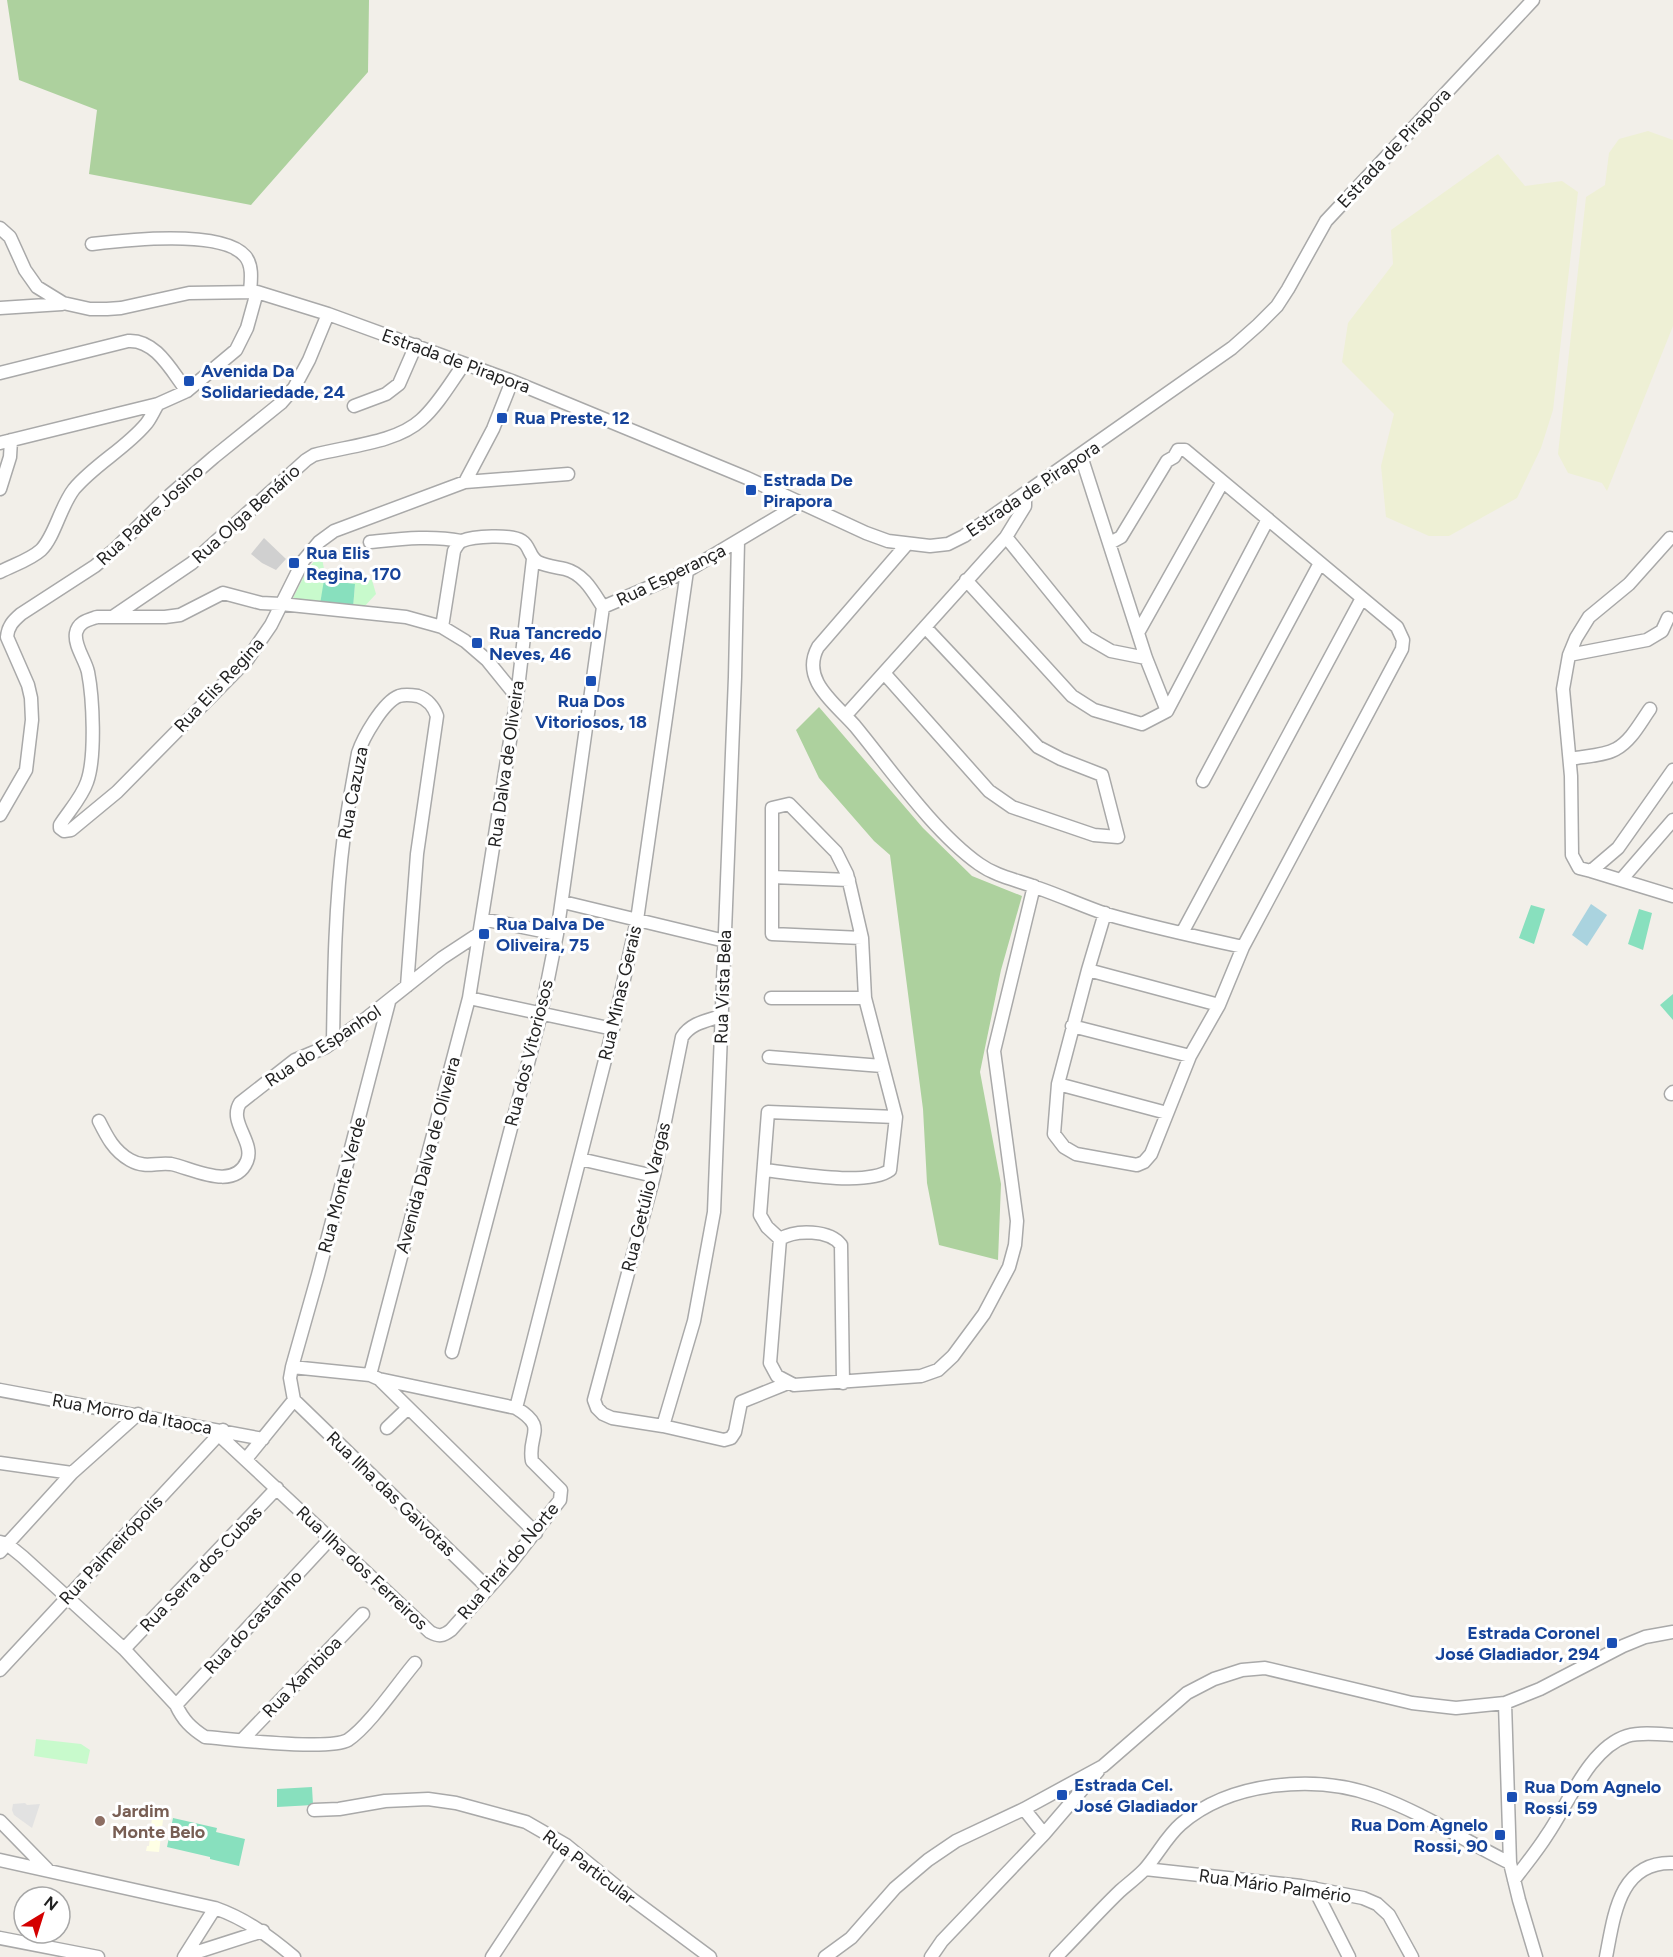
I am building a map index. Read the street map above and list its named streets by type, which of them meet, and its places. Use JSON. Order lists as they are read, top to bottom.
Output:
{
  "streets": {
    "street": [
      "Estrada de Pirapora",
      "Rua Olga Benário",
      "Rua Padre Josino",
      "Rua Esperança",
      "Rua Elis Regina",
      "Rua Dalva de Oliveira",
      "Rua Cazuza",
      "Rua Vista Bela",
      "Rua Minas Gerais",
      "Rua do Espanhol",
      "Rua dos Vitoriosos",
      "Avenida Dalva de Oliveira",
      "Rua Monte Verde",
      "Rua Getúlio Vargas",
      "Rua Morro da Itaoca",
      "Rua Ilha das Gaivotas",
      "Rua Palmeirópolis",
      "Rua Piraí do Norte",
      "Rua Ilha dos Ferreiros",
      "Rua Serra dos Cubas",
      "Rua do castanho",
      "Rua Xambioa",
      "Rua Particular",
      "Rua Mário Palmério"
    ]
  },
  "crossings": [
    ["Estrada de Pirapora", "Rua Olga Benário"],
    ["Estrada de Pirapora", "Rua Padre Josino"],
    ["Rua Olga Benário", "Rua Elis Regina"],
    ["Rua Esperança", "Rua Vista Bela"],
    ["Rua Esperança", "Rua Minas Gerais"],
    ["Rua Esperança", "Rua dos Vitoriosos"],
    ["Rua Dalva de Oliveira", "Rua do Espanhol"],
    ["Rua Dalva de Oliveira", "Avenida Dalva de Oliveira"],
    ["Rua Cazuza", "Rua do Espanhol"],
    ["Rua Vista Bela", "Rua Getúlio Vargas"],
    ["Rua Minas Gerais", "Rua Piraí do Norte"],
    ["Rua do Espanhol", "Avenida Dalva de Oliveira"],
    ["Rua do Espanhol", "Rua Monte Verde"],
    ["Rua Monte Verde", "Rua Ilha das Gaivotas"],
    ["Rua Morro da Itaoca", "Rua Palmeirópolis"],
    ["Rua Morro da Itaoca", "Rua Ilha dos Ferreiros"],
    ["Rua Ilha das Gaivotas", "Rua Piraí do Norte"],
    ["Rua Palmeirópolis", "Rua Ilha dos Ferreiros"],
    ["Rua Piraí do Norte", "Rua Ilha dos Ferreiros"],
    ["Rua Ilha dos Ferreiros", "Rua Serra dos Cubas"],
    ["Rua Ilha dos Ferreiros", "Rua do castanho"]
  ],
  "places": {
    "transit": [
      "Avenida Da Solidariedade, 24",
      "Rua Preste, 12",
      "Estrada De Pirapora",
      "Rua Elis Regina, 170",
      "Rua Tancredo Neves, 46",
      "Rua Dos Vitoriosos, 18",
      "Rua Dalva De Oliveira, 75",
      "Estrada Coronel José Gladiador, 294",
      "Estrada Cel. José Gladiador",
      "Rua Dom Agnelo Rossi, 59",
      "Rua Dom Agnelo Rossi, 90"
    ],
    "other": ["Jardim Monte Belo"]
  },
  "north": "top right"
}
